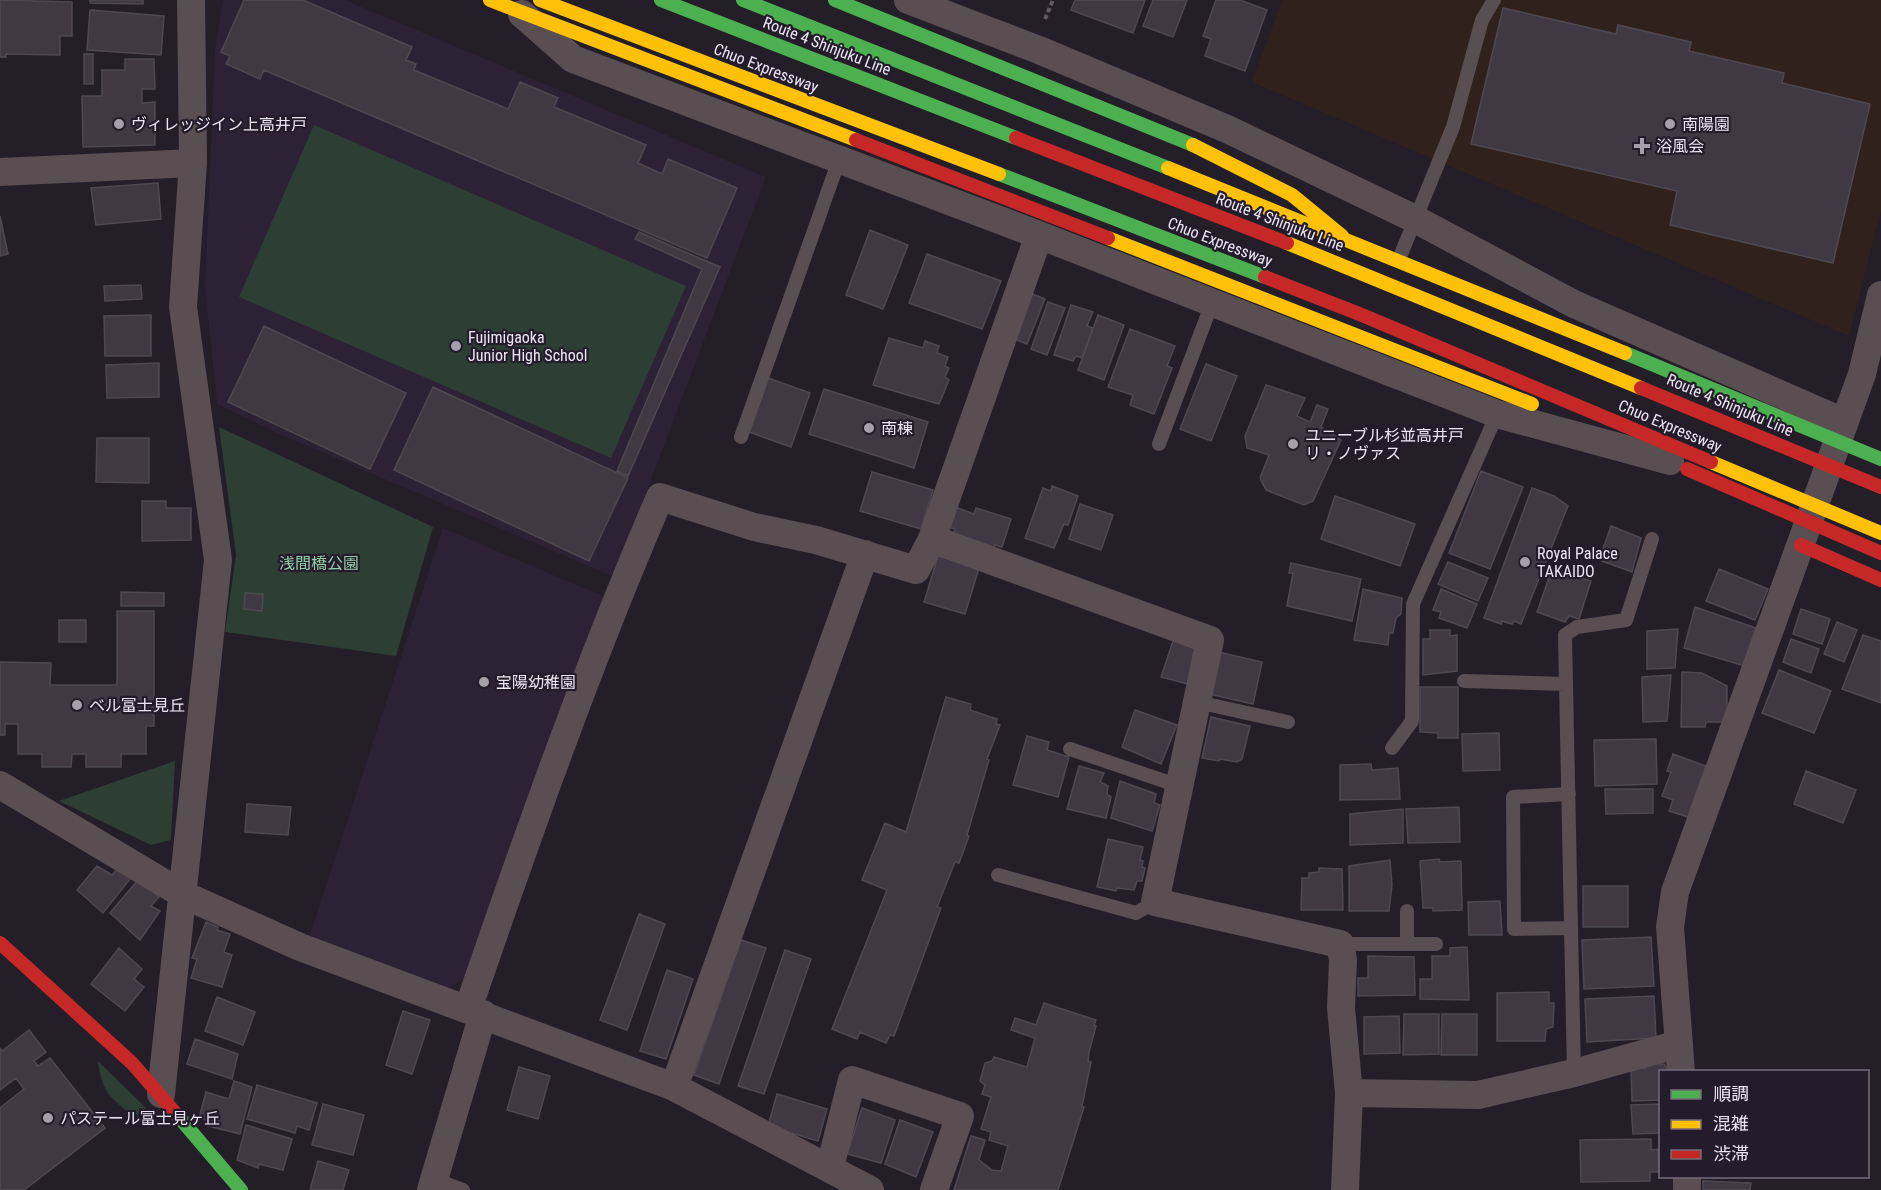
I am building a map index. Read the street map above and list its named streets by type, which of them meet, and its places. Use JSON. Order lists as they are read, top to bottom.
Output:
{
  "streets": {
    "main road": ["Route 4 Shinjuku Line", "Chuo Expressway"]
  },
  "parks": ["浅間橋公園"],
  "places": {
    "other": [
      "ヴィレッジイン上高井戸",
      "南陽園",
      "Fujimigaoka Junior High School",
      "南棟",
      "ユニーブル杉並高井戸 リ・ノヴァス",
      "Royal Palace TAKAIDO",
      "宝陽幼稚園",
      "ベル富士見丘",
      "パステール富士見ヶ丘"
    ],
    "health": ["浴風会"]
  },
  "legend": ["順調", "混雑", "渋滞"]
}
